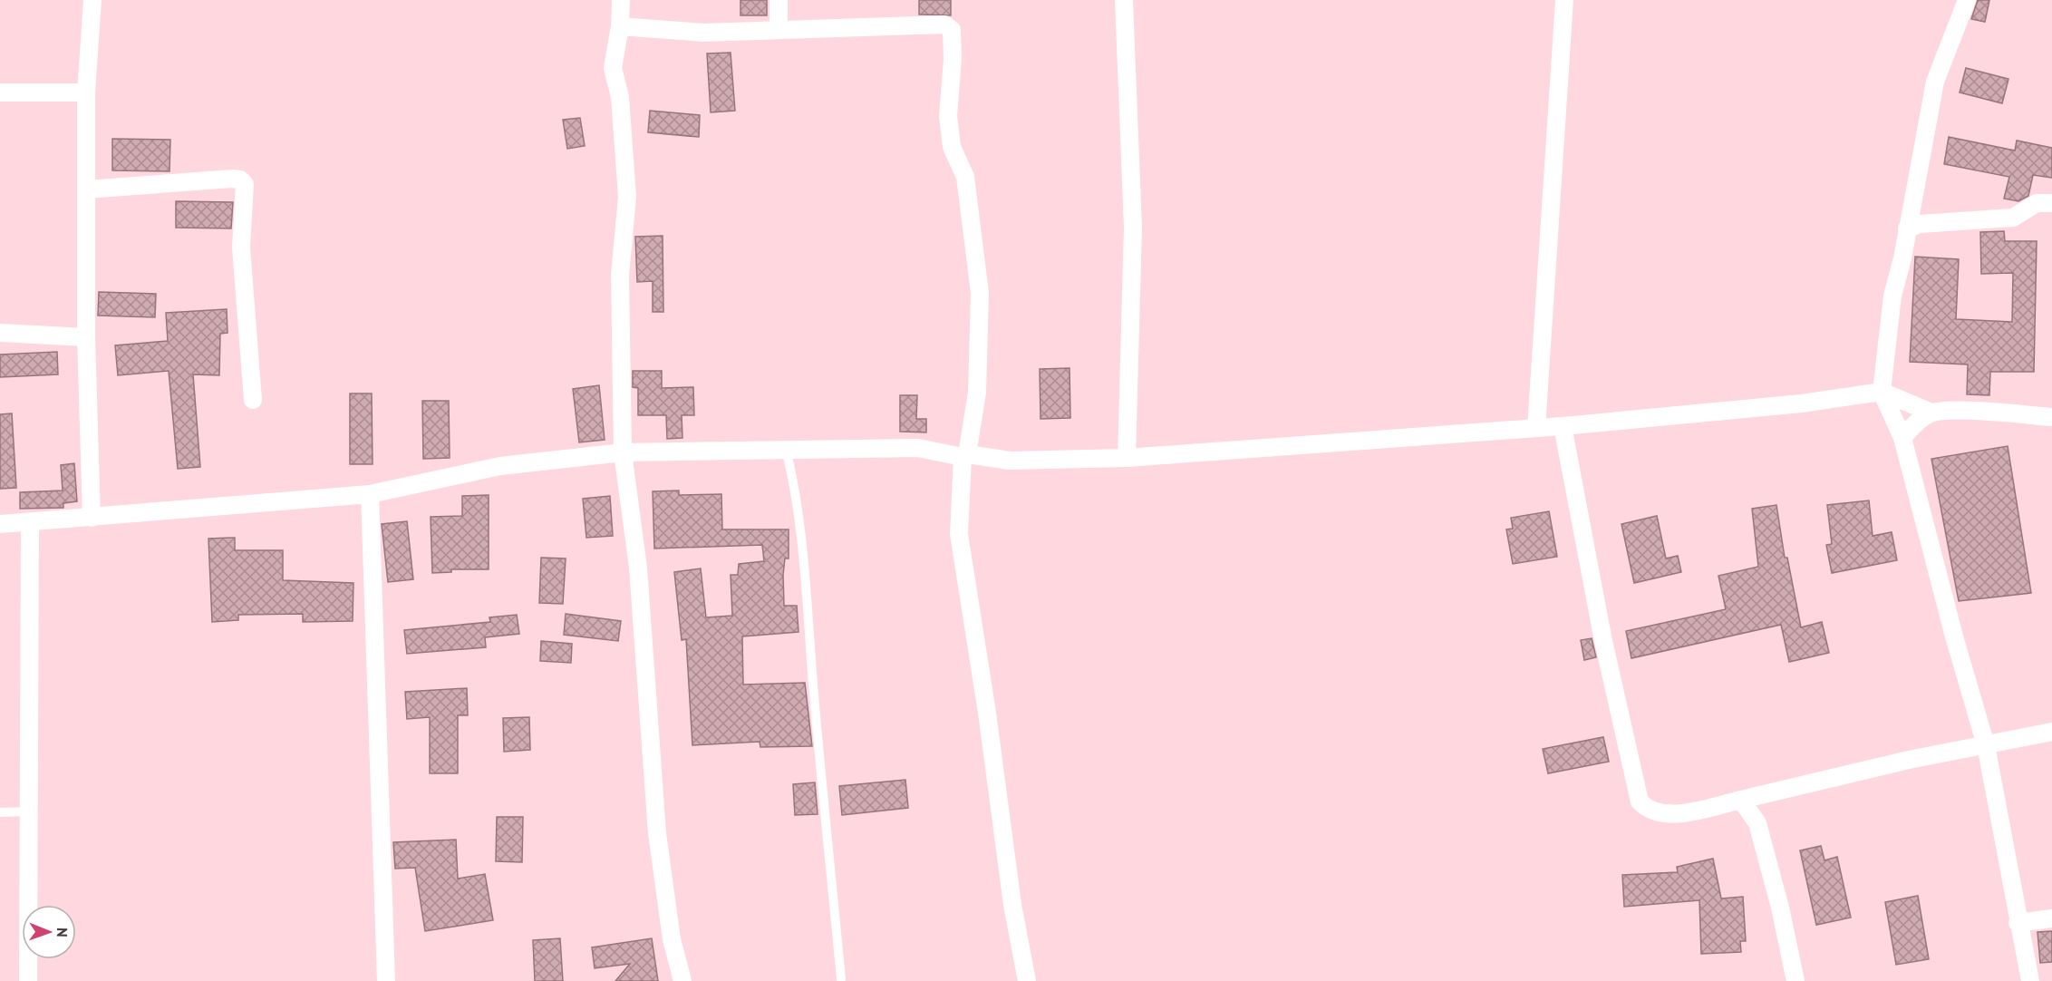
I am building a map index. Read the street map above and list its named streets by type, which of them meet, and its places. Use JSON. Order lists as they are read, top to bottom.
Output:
{
  "north": "right"
}
